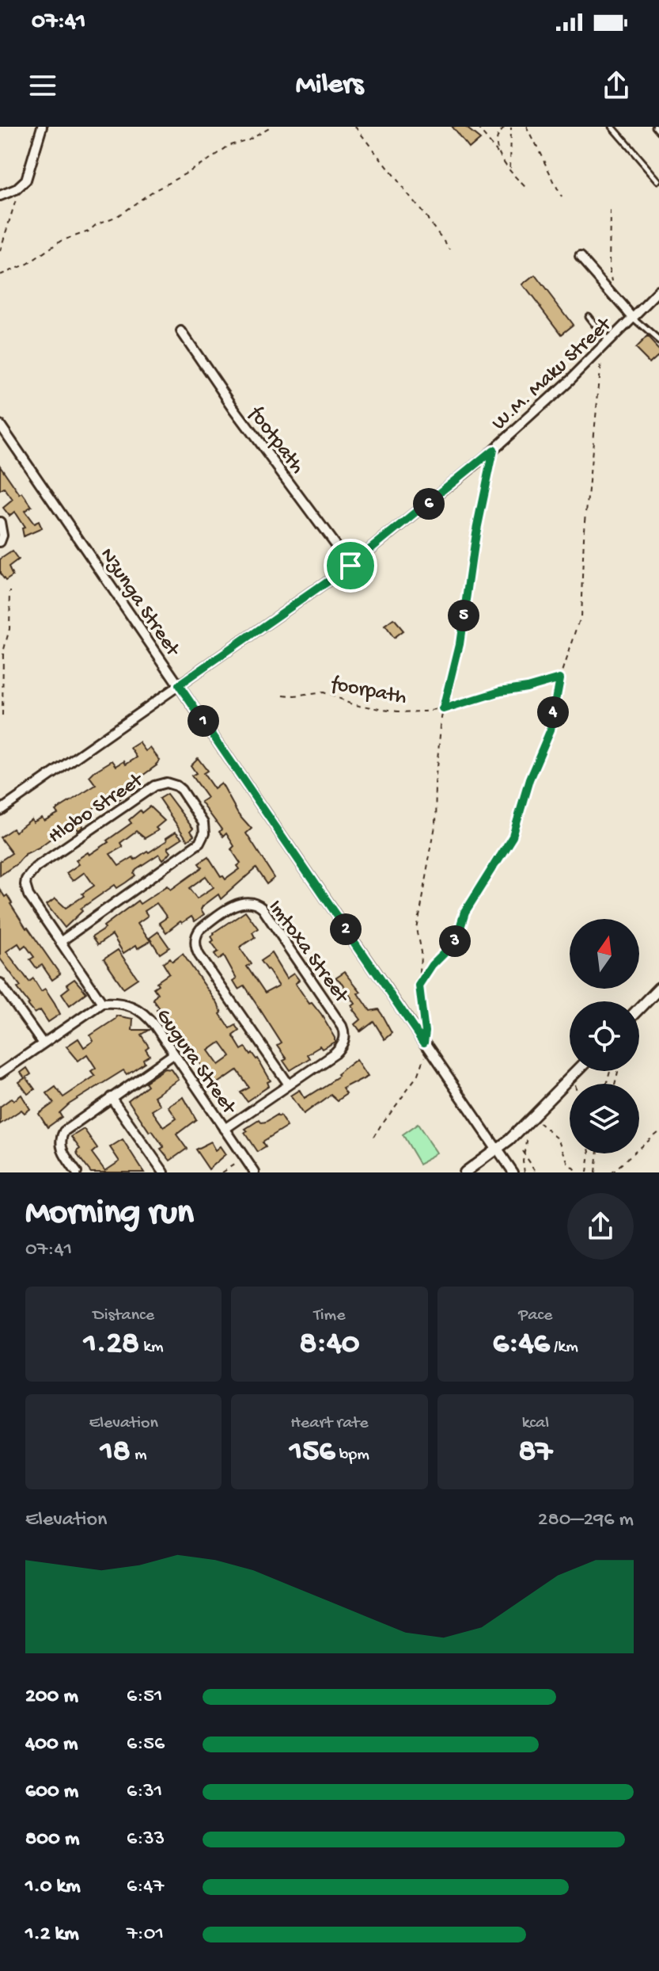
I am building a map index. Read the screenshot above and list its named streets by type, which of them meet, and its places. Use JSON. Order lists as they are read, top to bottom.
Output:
{
  "streets": {
    "street": [
      "W.M. Maku Street",
      "footpath",
      "Nzunga Street",
      "Hlobo Street",
      "Imtoxa Street",
      "Gugura Street"
    ],
    "path": ["foorpath"]
  },
  "crossings": [
    ["W.M. Maku Street", "footpath"],
    ["W.M. Maku Street", "Nzunga Street"],
    ["Hlobo Street", "Gugura Street"],
    ["Imtoxa Street", "Gugura Street"]
  ],
  "north": "top",
  "page": {
    "status": "07:41",
    "header": "Milers",
    "pins": [
      "6",
      "5",
      "4",
      "1",
      "2",
      "3"
    ],
    "heading": ["Morning run", "07:41"],
    "stats": [
      ["Distance", "1.28 km"],
      ["Time", "8:40"],
      ["Pace", "6:46 /km"],
      ["Elevation", "18 m"],
      ["Heart rate", "156 bpm"],
      ["kcal", "87"]
    ],
    "chart": ["Elevation", "280–296 m"],
    "list": [
      {
        "name": "200 m",
        "note": "6:51"
      },
      {
        "name": "400 m",
        "note": "6:56"
      },
      {
        "name": "600 m",
        "note": "6:31"
      },
      {
        "name": "800 m",
        "note": "6:33"
      },
      {
        "name": "1.0 km",
        "note": "6:47"
      },
      {
        "name": "1.2 km",
        "note": "7:01"
      }
    ]
  }
}
